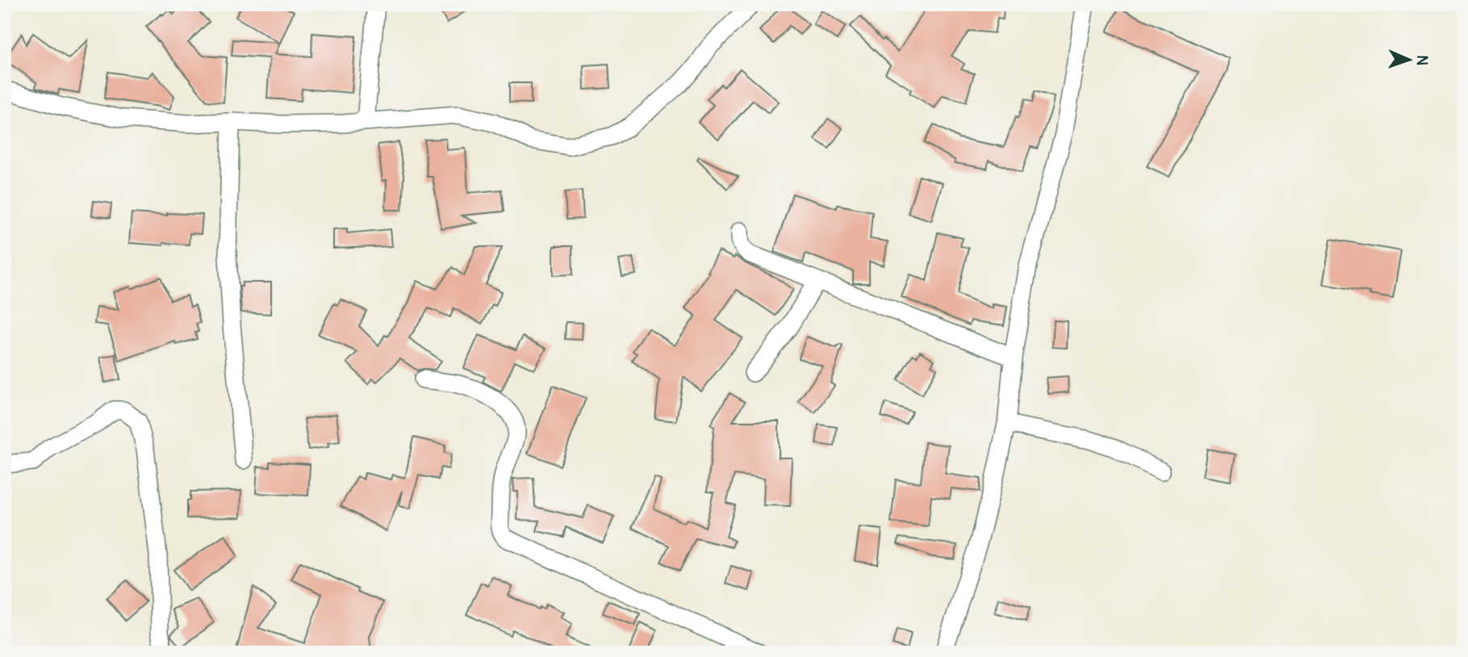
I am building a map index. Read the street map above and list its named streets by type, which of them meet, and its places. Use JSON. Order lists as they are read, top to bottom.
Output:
{
  "north": "right"
}
